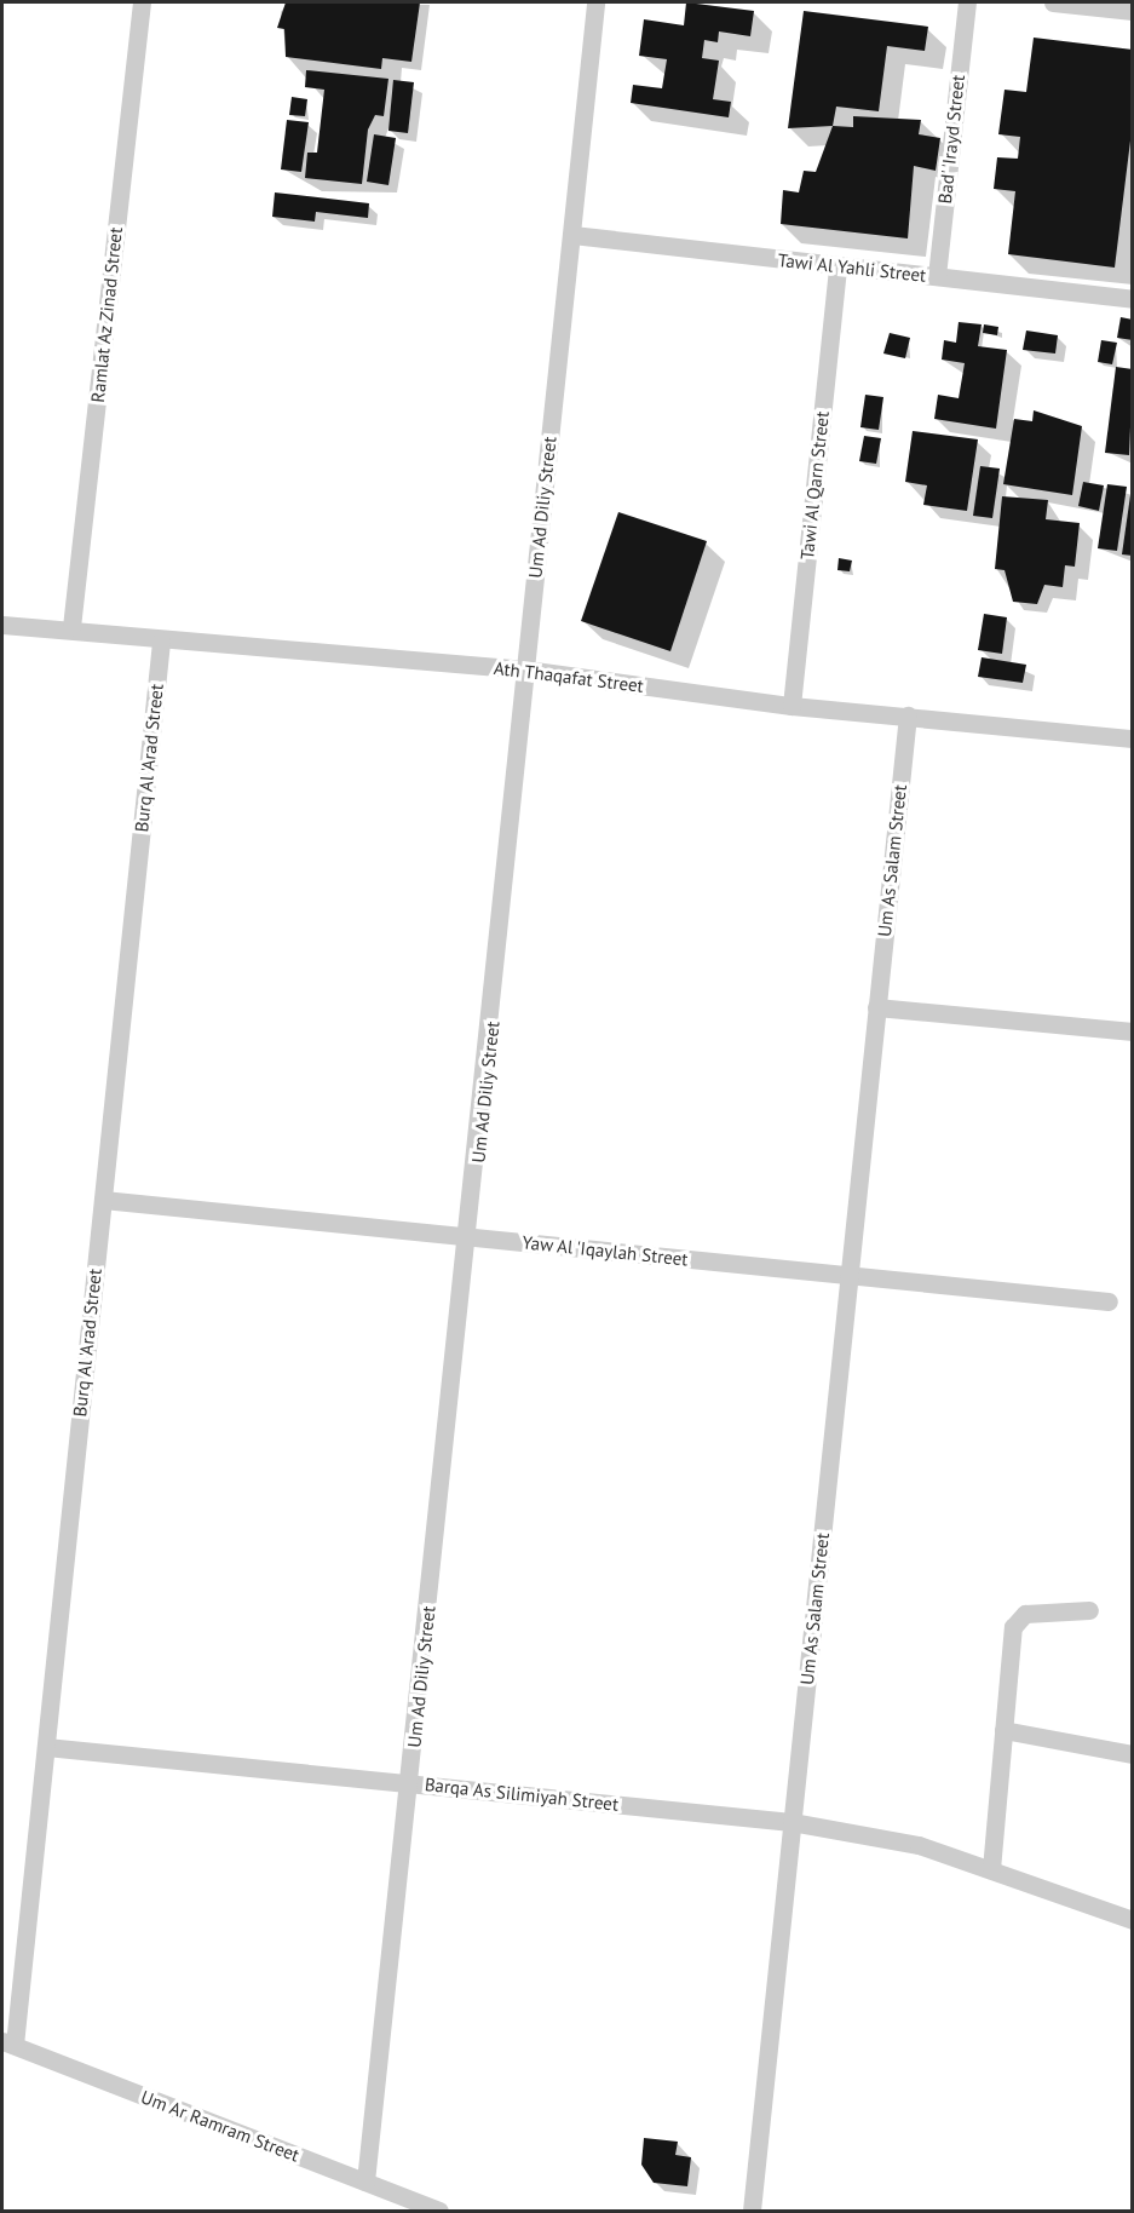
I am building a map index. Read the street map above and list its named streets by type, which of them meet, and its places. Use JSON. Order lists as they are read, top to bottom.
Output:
{
  "streets": {
    "street": [
      "Bad' 'Irayd Street",
      "Tawi Al Yahli Street",
      "Ramlat Az Zinad Street",
      "Tawi Al Qarn Street",
      "Um Ad Diliy Street",
      "Ath Thaqafat Street",
      "Burq Al 'Arad Street",
      "Um As Salam Street",
      "Yaw Al 'Iqaylah Street",
      "Barqa As Silimiyah Street",
      "Um Ar Ramram Street"
    ]
  },
  "crossings": [
    ["Bad' 'Irayd Street", "Tawi Al Yahli Street"],
    ["Tawi Al Yahli Street", "Tawi Al Qarn Street"],
    ["Tawi Al Yahli Street", "Um Ad Diliy Street"],
    ["Ramlat Az Zinad Street", "Ath Thaqafat Street"],
    ["Tawi Al Qarn Street", "Ath Thaqafat Street"],
    ["Um Ad Diliy Street", "Ath Thaqafat Street"],
    ["Um Ad Diliy Street", "Yaw Al 'Iqaylah Street"],
    ["Um Ad Diliy Street", "Barqa As Silimiyah Street"],
    ["Um Ad Diliy Street", "Um Ar Ramram Street"],
    ["Ath Thaqafat Street", "Burq Al 'Arad Street"],
    ["Ath Thaqafat Street", "Um As Salam Street"],
    ["Burq Al 'Arad Street", "Yaw Al 'Iqaylah Street"],
    ["Burq Al 'Arad Street", "Barqa As Silimiyah Street"],
    ["Burq Al 'Arad Street", "Um Ar Ramram Street"],
    ["Um As Salam Street", "Yaw Al 'Iqaylah Street"],
    ["Um As Salam Street", "Barqa As Silimiyah Street"]
  ]
}
